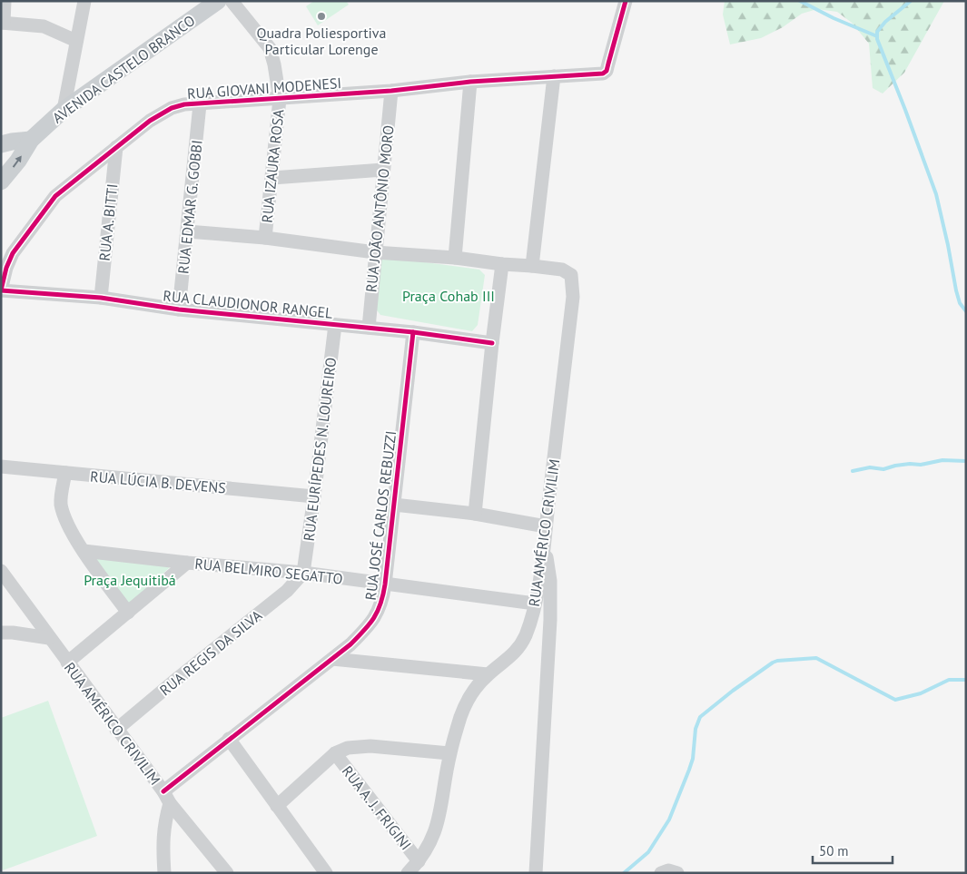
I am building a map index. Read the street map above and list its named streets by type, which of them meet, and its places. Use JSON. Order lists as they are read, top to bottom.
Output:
{
  "streets": {
    "main road": ["AVENIDA CASTELO BRANCO"],
    "street": [
      "RUA GIOVANI MODENESI",
      "RUA IZAURA ROSA",
      "RUA EDMAR G. GOBBI",
      "RUA JOÃO ANTÔNIO MORO",
      "RUA A. BITTI",
      "RUA CLAUDIONOR RANGEL",
      "RUA EURÍPEDES N. LOUREIRO",
      "RUA LÚCIA B. DEVENS",
      "RUA JOSÉ CARLOS REBUZZI",
      "RUA AMÉRICO CRIVILIM",
      "RUA BELMIRO SEGATTO",
      "RUA REGIS DA SILVA",
      "RUA A. J. FRIGINI"
    ]
  },
  "crossings": [
    ["RUA GIOVANI MODENESI", "RUA IZAURA ROSA"],
    ["RUA GIOVANI MODENESI", "RUA EDMAR G. GOBBI"],
    ["RUA GIOVANI MODENESI", "RUA JOÃO ANTÔNIO MORO"],
    ["RUA GIOVANI MODENESI", "RUA A. BITTI"],
    ["RUA GIOVANI MODENESI", "RUA CLAUDIONOR RANGEL"],
    ["RUA EDMAR G. GOBBI", "RUA CLAUDIONOR RANGEL"],
    ["RUA JOÃO ANTÔNIO MORO", "RUA CLAUDIONOR RANGEL"],
    ["RUA A. BITTI", "RUA CLAUDIONOR RANGEL"],
    ["RUA CLAUDIONOR RANGEL", "RUA EURÍPEDES N. LOUREIRO"],
    ["RUA CLAUDIONOR RANGEL", "RUA JOSÉ CARLOS REBUZZI"],
    ["RUA EURÍPEDES N. LOUREIRO", "RUA LÚCIA B. DEVENS"],
    ["RUA EURÍPEDES N. LOUREIRO", "RUA BELMIRO SEGATTO"],
    ["RUA EURÍPEDES N. LOUREIRO", "RUA REGIS DA SILVA"],
    ["RUA JOSÉ CARLOS REBUZZI", "RUA AMÉRICO CRIVILIM"],
    ["RUA JOSÉ CARLOS REBUZZI", "RUA BELMIRO SEGATTO"],
    ["RUA AMÉRICO CRIVILIM", "RUA BELMIRO SEGATTO"],
    ["RUA AMÉRICO CRIVILIM", "RUA REGIS DA SILVA"],
    ["RUA AMÉRICO CRIVILIM", "RUA A. J. FRIGINI"],
    ["RUA BELMIRO SEGATTO", "RUA REGIS DA SILVA"]
  ],
  "parks": ["Praça Cohab III", "Praça Jequitibá"],
  "places": ["Quadra Poliesportiva Particular Lorenge"],
  "scale_bar": "50 m"
}
